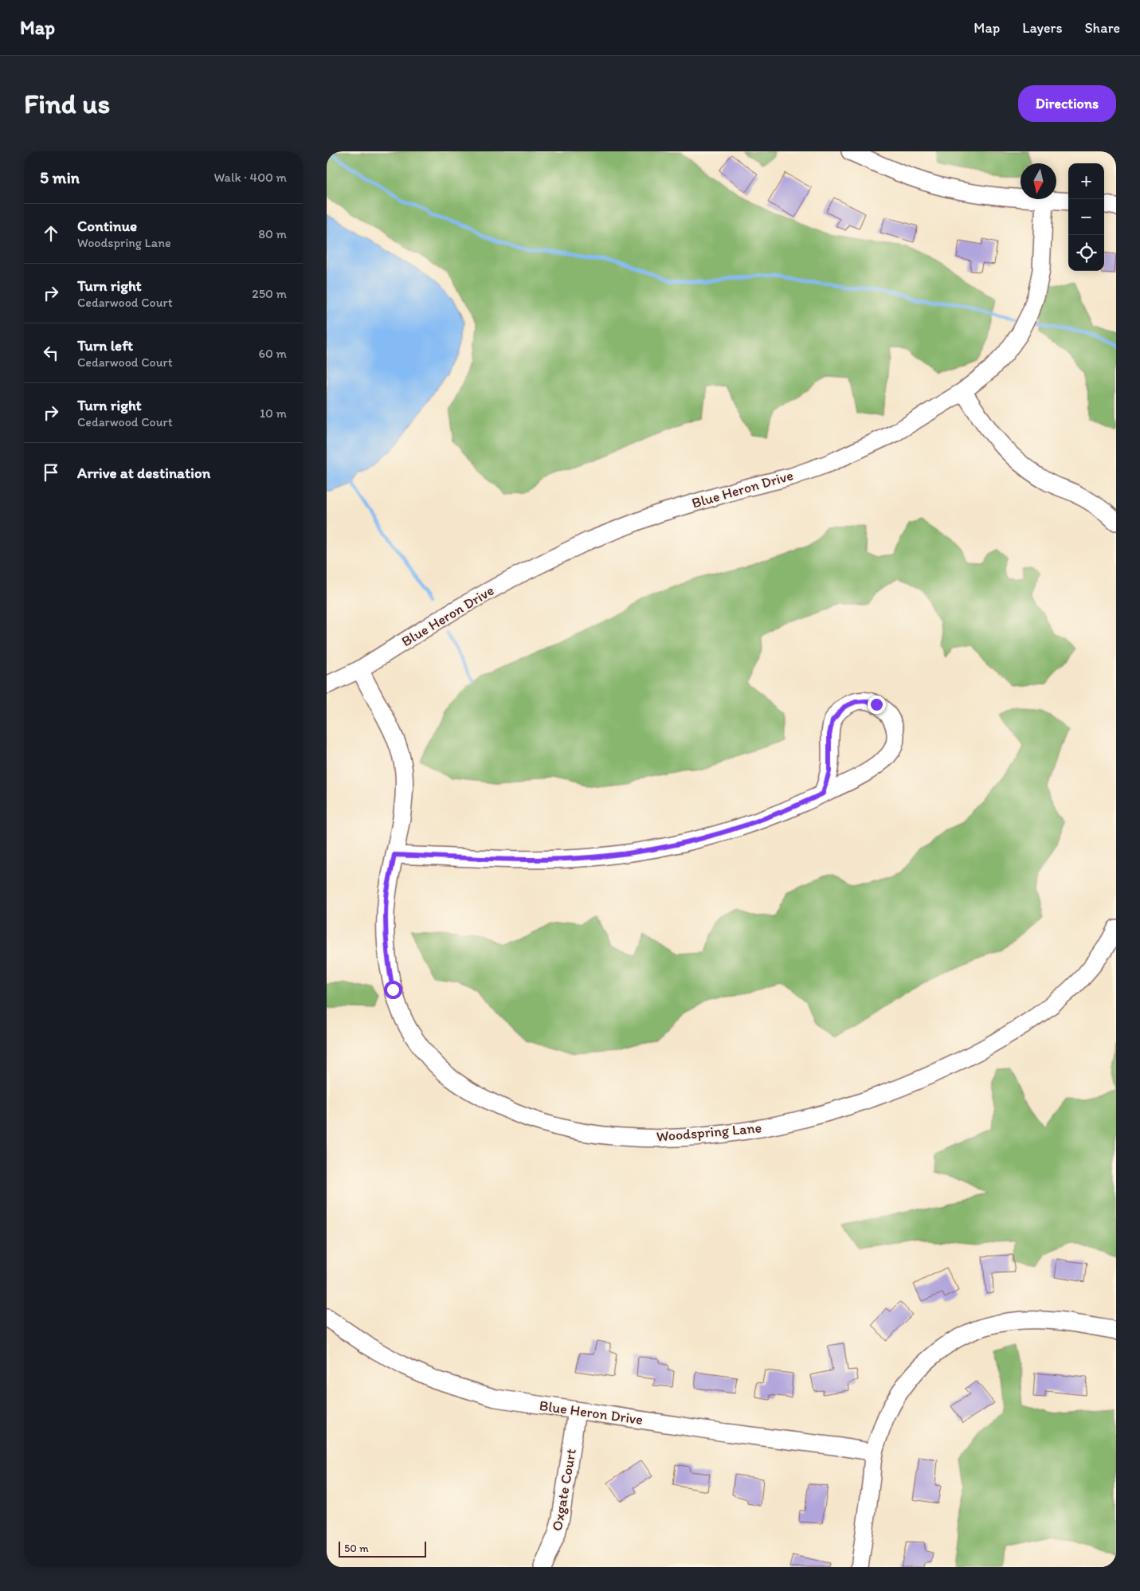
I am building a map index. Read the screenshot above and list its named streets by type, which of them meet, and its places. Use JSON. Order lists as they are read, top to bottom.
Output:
{
  "streets": {
    "street": ["Blue Heron Drive", "Woodspring Lane", "Oxgate Court"]
  },
  "crossings": [
    ["Blue Heron Drive", "Woodspring Lane"],
    ["Blue Heron Drive", "Oxgate Court"]
  ],
  "scale_bar": "50 m",
  "north": "bottom",
  "page": {
    "header": "Map",
    "nav": ["Map", "Layers", "Share"],
    "buttons": "Directions",
    "title": "Find us",
    "heading": ["5 min", "Walk · 400 m"],
    "map_buttons": ["+", "−"],
    "list": [
      ["Continue", "Woodspring Lane", "80 m"],
      ["Turn right", "Cedarwood Court", "250 m"],
      ["Turn left", "Cedarwood Court", "60 m"],
      ["Turn right", "Cedarwood Court", "10 m"],
      "Arrive at destination"
    ],
    "scale": "50 m"
  }
}
